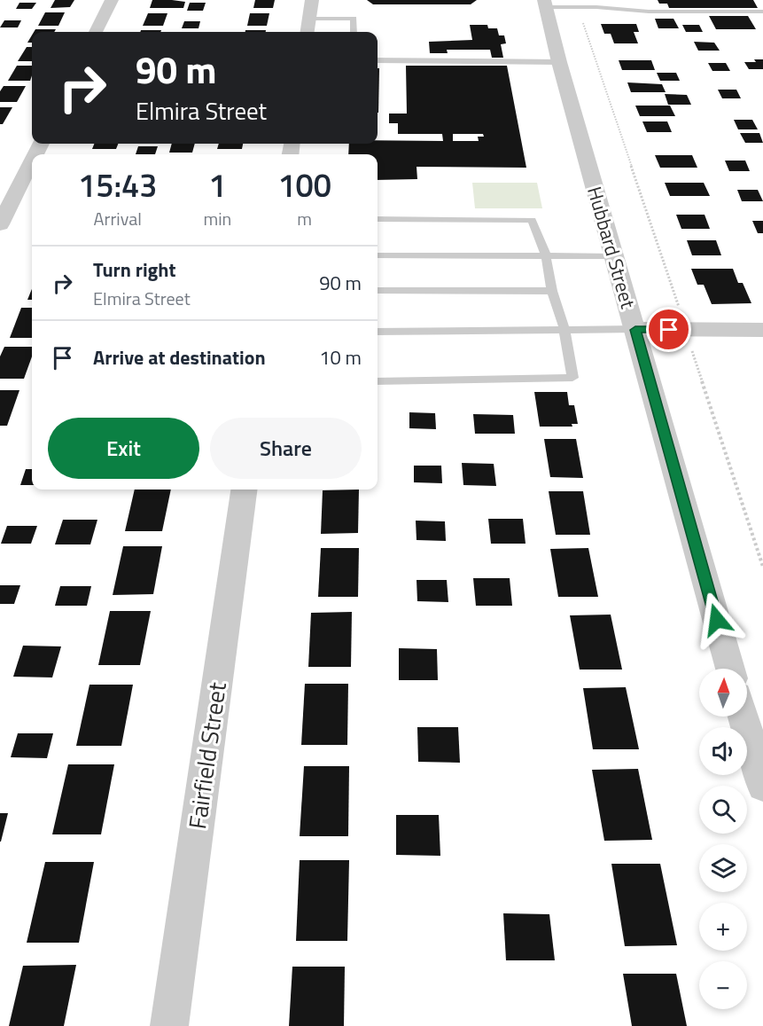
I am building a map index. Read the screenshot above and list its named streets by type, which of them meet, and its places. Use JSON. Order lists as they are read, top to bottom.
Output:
{
  "streets": {
    "street": ["Hubbard Street", "Fairfield Street"]
  },
  "north": "top",
  "page": {
    "turn": ["90 m", "Elmira Street"],
    "eta": [
      "15:43",
      "Arrival",
      "1",
      "min",
      "100",
      "m"
    ],
    "list": [
      {
        "name": "Turn right",
        "note": "Elmira Street",
        "value": "90 m"
      },
      {
        "name": "Arrive at destination",
        "value": "10 m"
      }
    ],
    "buttons": ["Exit", "Share"],
    "map_buttons": ["+", "−"]
  }
}
